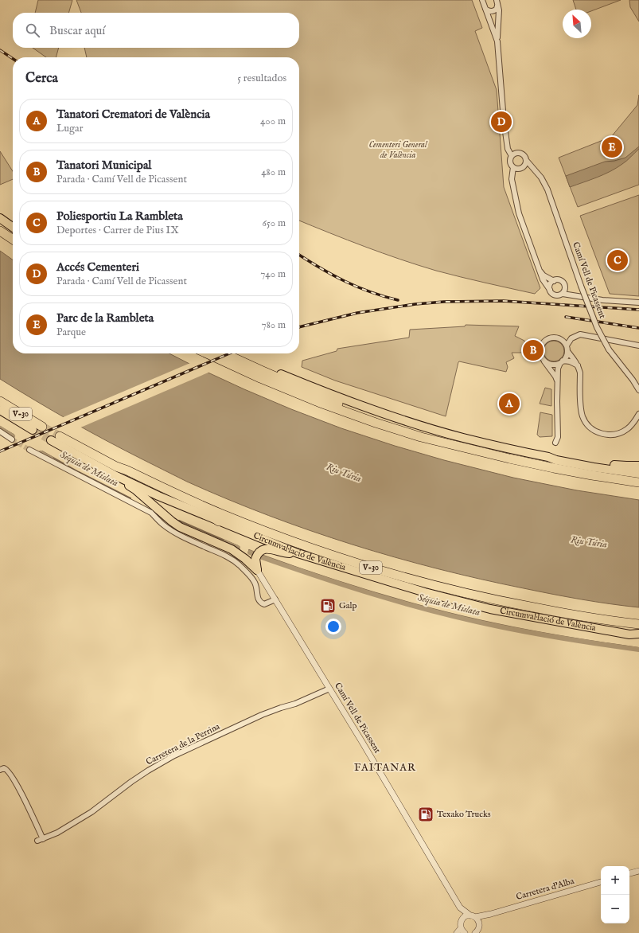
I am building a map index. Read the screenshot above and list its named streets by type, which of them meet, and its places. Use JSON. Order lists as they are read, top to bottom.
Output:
{
  "streets": {
    "highway": ["V-30", "Circumval·lació de València"],
    "street": ["Camí Vell de Picassent", "Carretera de la Perrina", "Carretera d'Alba"]
  },
  "crossings": [
    ["Camí Vell de Picassent", "Carretera de la Perrina"],
    ["Camí Vell de Picassent", "Carretera d'Alba"]
  ],
  "districts": ["FAITANAR"],
  "water": ["Séquia de Mislata", "Riu Túria"],
  "parks": ["Cementeri General de València"],
  "places": {
    "fuel station": ["Galp", "Texako Trucks"]
  },
  "north": "top left",
  "page": {
    "search": "Buscar aquí",
    "heading": ["Cerca", "5 resultados"],
    "list": [
      {
        "mark": "A",
        "name": "Tanatori Crematori de València",
        "note": "Lugar",
        "value": "400 m"
      },
      {
        "mark": "B",
        "name": "Tanatori Municipal",
        "note": "Parada · Camí Vell de Picassent",
        "value": "480 m"
      },
      {
        "mark": "C",
        "name": "Poliesportiu La Rambleta",
        "note": "Deportes · Carrer de Pius IX",
        "value": "650 m"
      },
      {
        "mark": "D",
        "name": "Accés Cementeri",
        "note": "Parada · Camí Vell de Picassent",
        "value": "740 m"
      },
      {
        "mark": "E",
        "name": "Parc de la Rambleta",
        "note": "Parque",
        "value": "780 m"
      }
    ],
    "pins": [
      "D",
      "E",
      "C",
      "B",
      "A"
    ],
    "map_buttons": ["+", "−"]
  }
}
